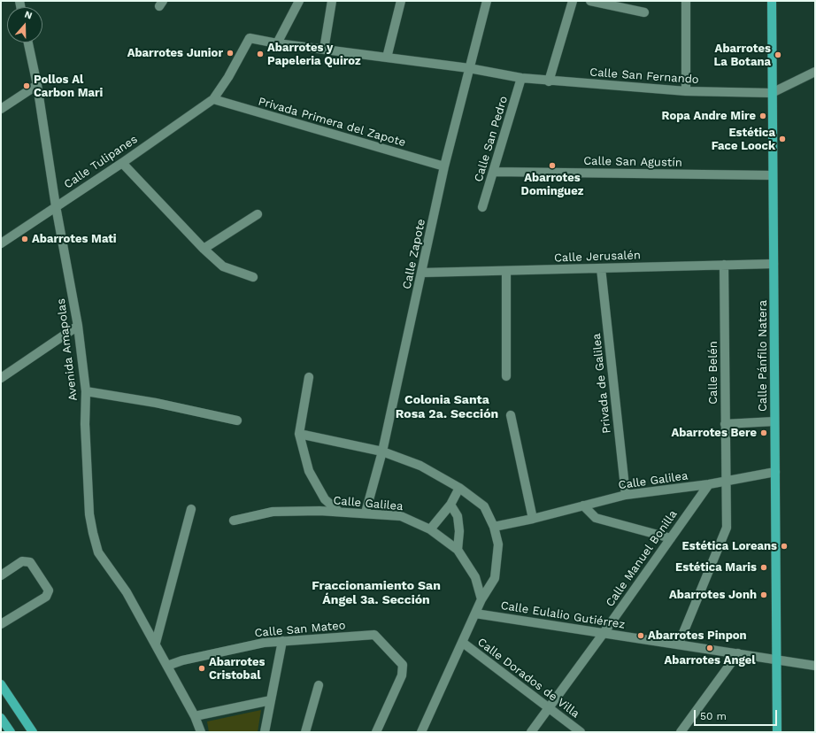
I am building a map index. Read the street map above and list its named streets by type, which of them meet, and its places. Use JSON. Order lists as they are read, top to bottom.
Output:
{
  "streets": {
    "main road": ["Calle Pánfilo Natera"],
    "street": [
      "Calle San Fernando",
      "Privada Primera del Zapote",
      "Calle San Pedro",
      "Calle Tulipanes",
      "Calle San Agustín",
      "Calle Zapote",
      "Calle Jerusalén",
      "Avenida Amapolas",
      "Calle Belén",
      "Privada de Galilea",
      "Calle Galilea",
      "Calle Manuel Bonilla",
      "Calle Eulalio Gutiérrez",
      "Calle San Mateo",
      "Calle Dorados de Villa"
    ]
  },
  "crossings": [
    ["Calle San Fernando", "Privada Primera del Zapote"],
    ["Calle San Fernando", "Calle San Pedro"],
    ["Calle San Fernando", "Calle Tulipanes"],
    ["Calle San Fernando", "Calle Zapote"],
    ["Calle San Fernando", "Calle Pánfilo Natera"],
    ["Privada Primera del Zapote", "Calle Tulipanes"],
    ["Privada Primera del Zapote", "Calle Zapote"],
    ["Calle San Pedro", "Calle San Agustín"],
    ["Calle Tulipanes", "Avenida Amapolas"],
    ["Calle San Agustín", "Calle Pánfilo Natera"],
    ["Calle Zapote", "Calle Jerusalén"],
    ["Calle Zapote", "Calle Galilea"],
    ["Calle Jerusalén", "Calle Pánfilo Natera"],
    ["Calle Jerusalén", "Calle Belén"],
    ["Calle Jerusalén", "Privada de Galilea"],
    ["Avenida Amapolas", "Calle San Mateo"],
    ["Calle Pánfilo Natera", "Calle Galilea"],
    ["Calle Pánfilo Natera", "Calle Eulalio Gutiérrez"],
    ["Calle Belén", "Calle Galilea"],
    ["Calle Belén", "Calle Eulalio Gutiérrez"],
    ["Privada de Galilea", "Calle Galilea"],
    ["Calle Galilea", "Calle Manuel Bonilla"],
    ["Calle Manuel Bonilla", "Calle Eulalio Gutiérrez"],
    ["Calle Manuel Bonilla", "Calle Dorados de Villa"]
  ],
  "districts": ["Colonia Santa Rosa 2a. Sección", "Fraccionamiento San Ángel 3a. Sección"],
  "places": [
    "Abarrotes Junior",
    "Abarrotes y Papeleria Quiroz",
    "Abarrotes La Botana",
    "Pollos Al Carbon Mari",
    "Ropa Andre Mire",
    "Estética Face Loock",
    "Abarrotes Dominguez",
    "Abarrotes Mati",
    "Abarrotes Bere",
    "Estética Loreans",
    "Estética Maris",
    "Abarrotes Jonh",
    "Abarrotes Pinpon",
    "Abarrotes Angel",
    "Abarrotes Cristobal"
  ],
  "scale_bar": "50 m",
  "north": "top"
}
